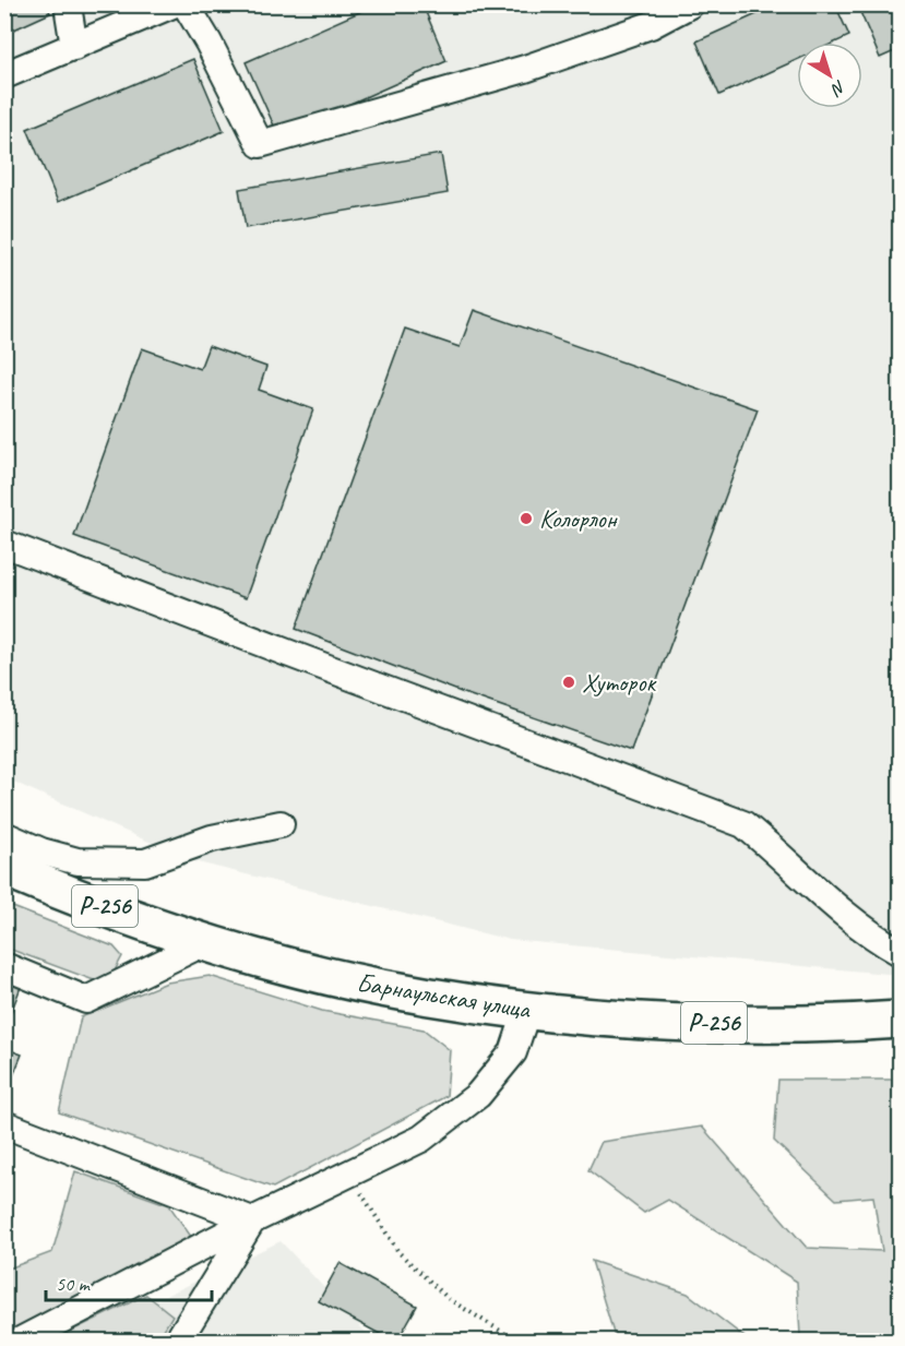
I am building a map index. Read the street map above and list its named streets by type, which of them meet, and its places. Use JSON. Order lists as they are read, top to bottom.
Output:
{
  "streets": {
    "highway": ["Р-256", "Барнаульская улица"]
  },
  "places": ["Колорлон", "Хуторок"],
  "scale_bar": "50 m",
  "north": "bottom right"
}
